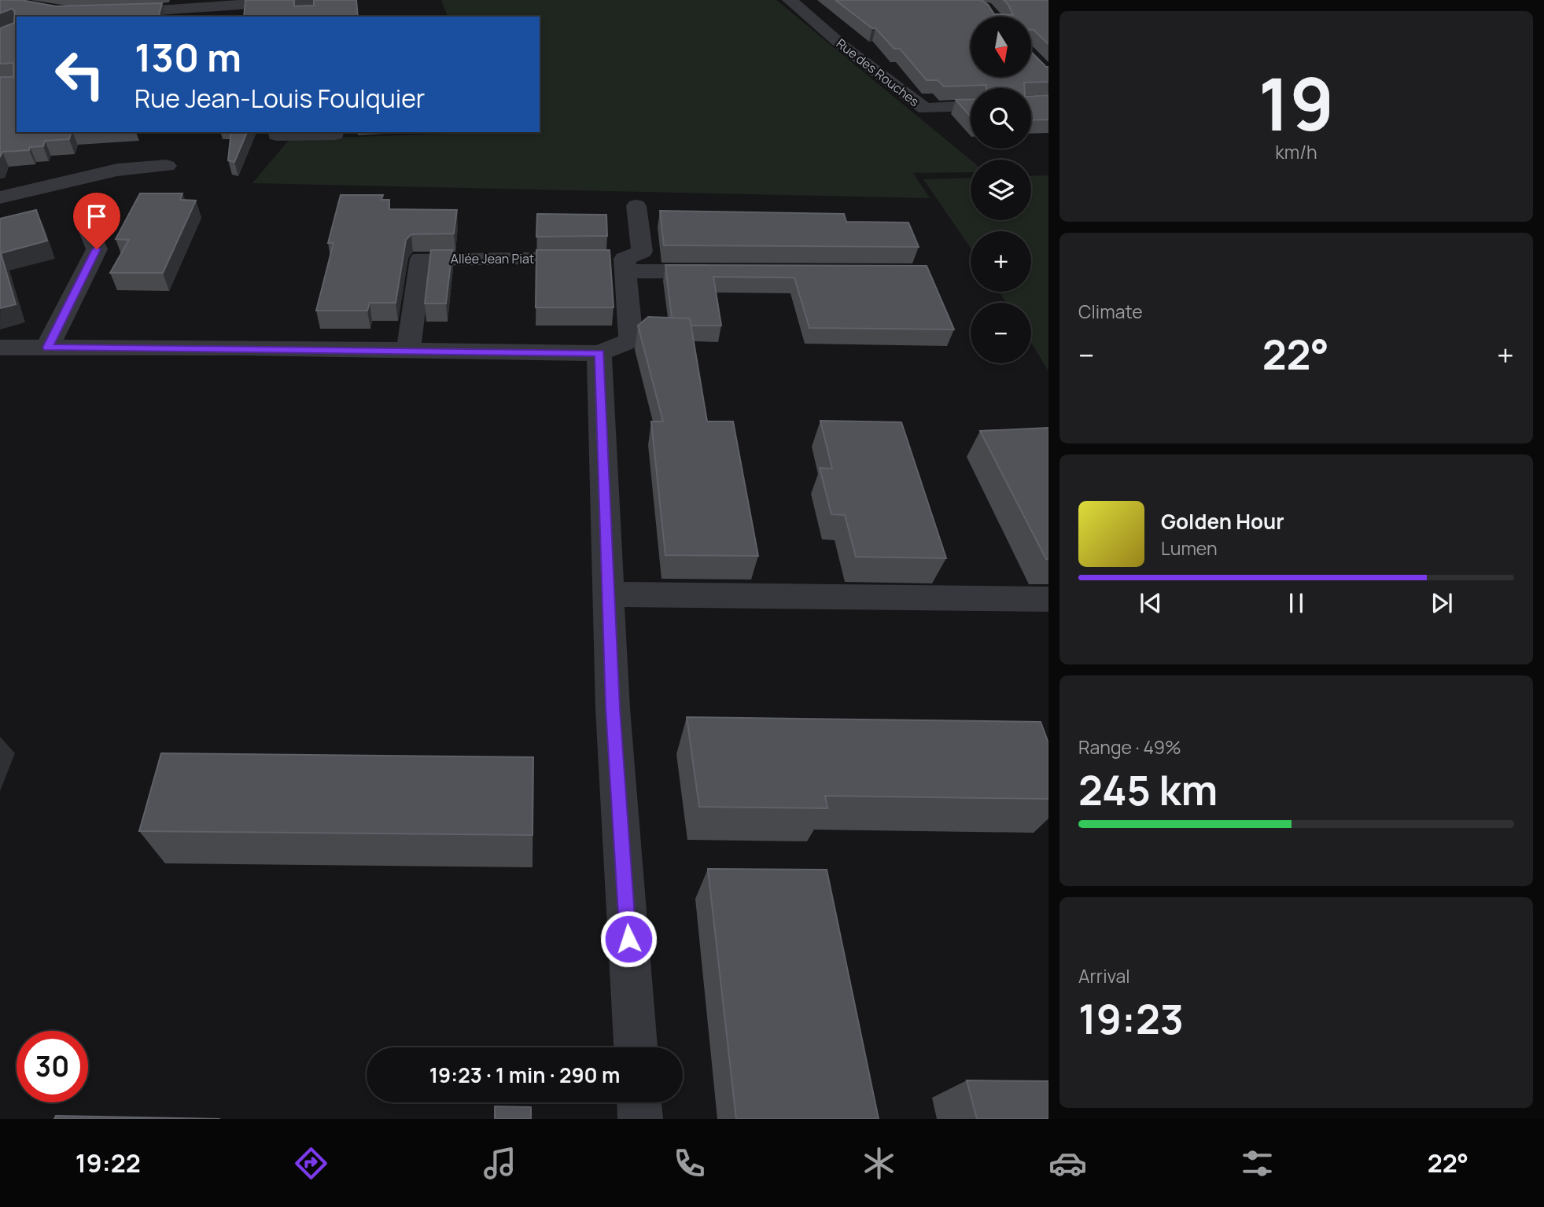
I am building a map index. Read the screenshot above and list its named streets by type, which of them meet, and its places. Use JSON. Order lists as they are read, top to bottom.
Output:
{
  "streets": {
    "street": ["Rue des Rouches", "Allée Jean Piat"]
  },
  "north": "bottom",
  "page": {
    "tile": [
      ["19", "km/h"],
      "Climate",
      ["Range · 49%", "245 km"],
      ["Arrival", "19:23"]
    ],
    "map_buttons": ["+", "−"],
    "turn": ["130 m", "Rue Jean-Louis Foulquier"],
    "heat": ["−", "22°", "+"],
    "song": ["Golden Hour", "Lumen"],
    "limit": "30",
    "trip": "19:23 · 1 min · 290 m",
    "tabs": ["19:22", "22°"]
  }
}
